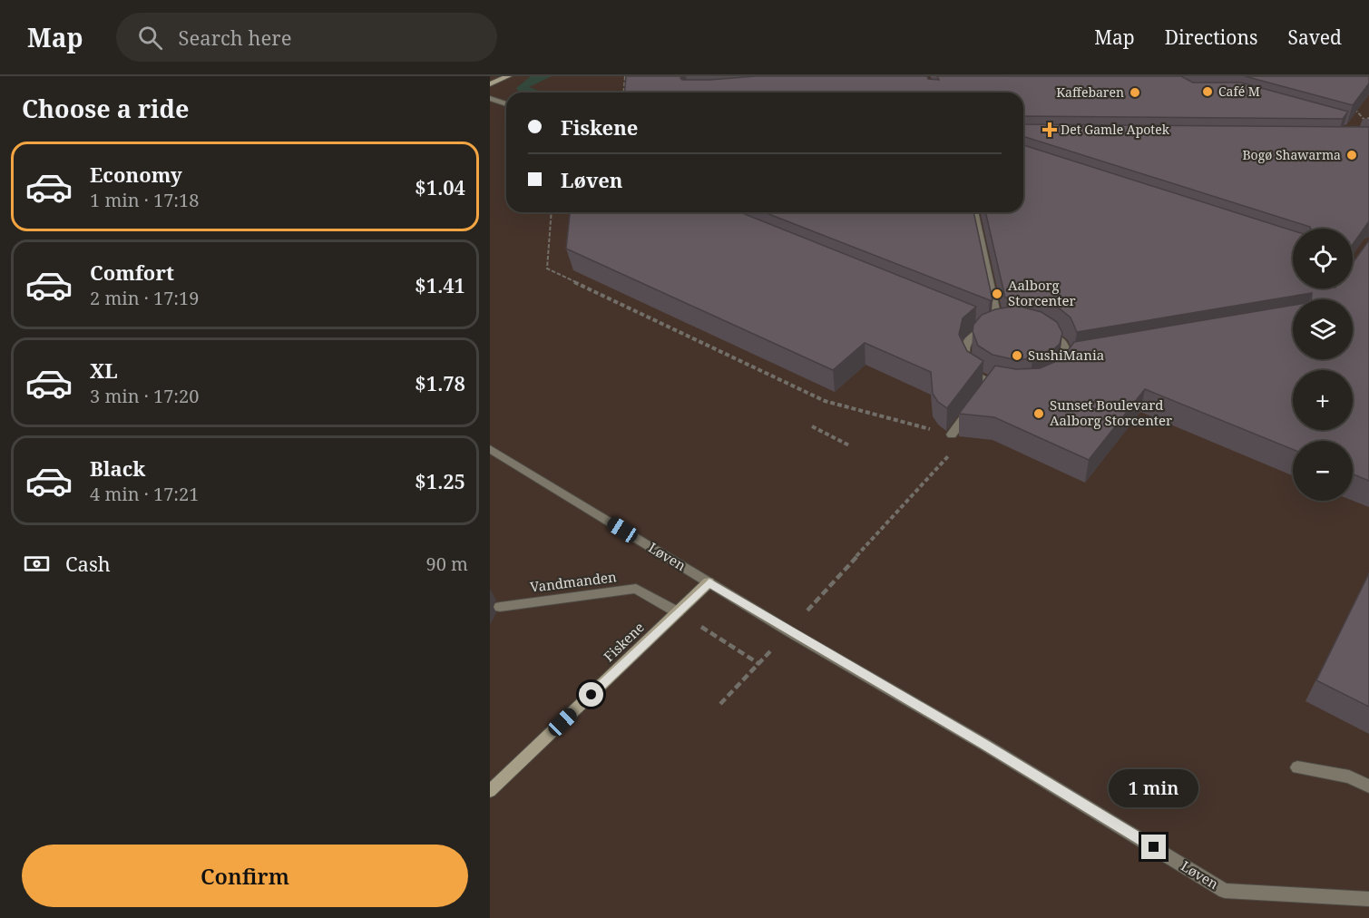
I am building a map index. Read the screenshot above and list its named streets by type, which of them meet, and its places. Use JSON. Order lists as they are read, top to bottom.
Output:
{
  "streets": {
    "street": ["Løven", "Vandmanden", "Fiskene"]
  },
  "crossings": [
    ["Løven", "Fiskene"],
    ["Vandmanden", "Fiskene"]
  ],
  "places": {
    "other": [
      "Café M",
      "Kaffebaren",
      "Bogø Shawarma",
      "Aalborg Storcenter",
      "SushiMania",
      "Sunset Boulevard Aalborg Storcenter"
    ],
    "health": ["Det Gamle Apotek"]
  },
  "page": {
    "header": "Map",
    "search": "Search here",
    "nav": ["Map", "Directions", "Saved"],
    "heading": "Choose a ride",
    "banner": ["Fiskene", "Løven"],
    "list": [
      {
        "name": "Economy",
        "note": "1 min · 17:18",
        "value": "$1.04"
      },
      {
        "name": "Comfort",
        "note": "2 min · 17:19",
        "value": "$1.41"
      },
      {
        "name": "XL",
        "note": "3 min · 17:20",
        "value": "$1.78"
      },
      {
        "name": "Black",
        "note": "4 min · 17:21",
        "value": "$1.25"
      }
    ],
    "map_buttons": ["+", "−"],
    "pay": ["Cash", "90 m"],
    "bubble": "1 min",
    "buttons": "Confirm"
  }
}
